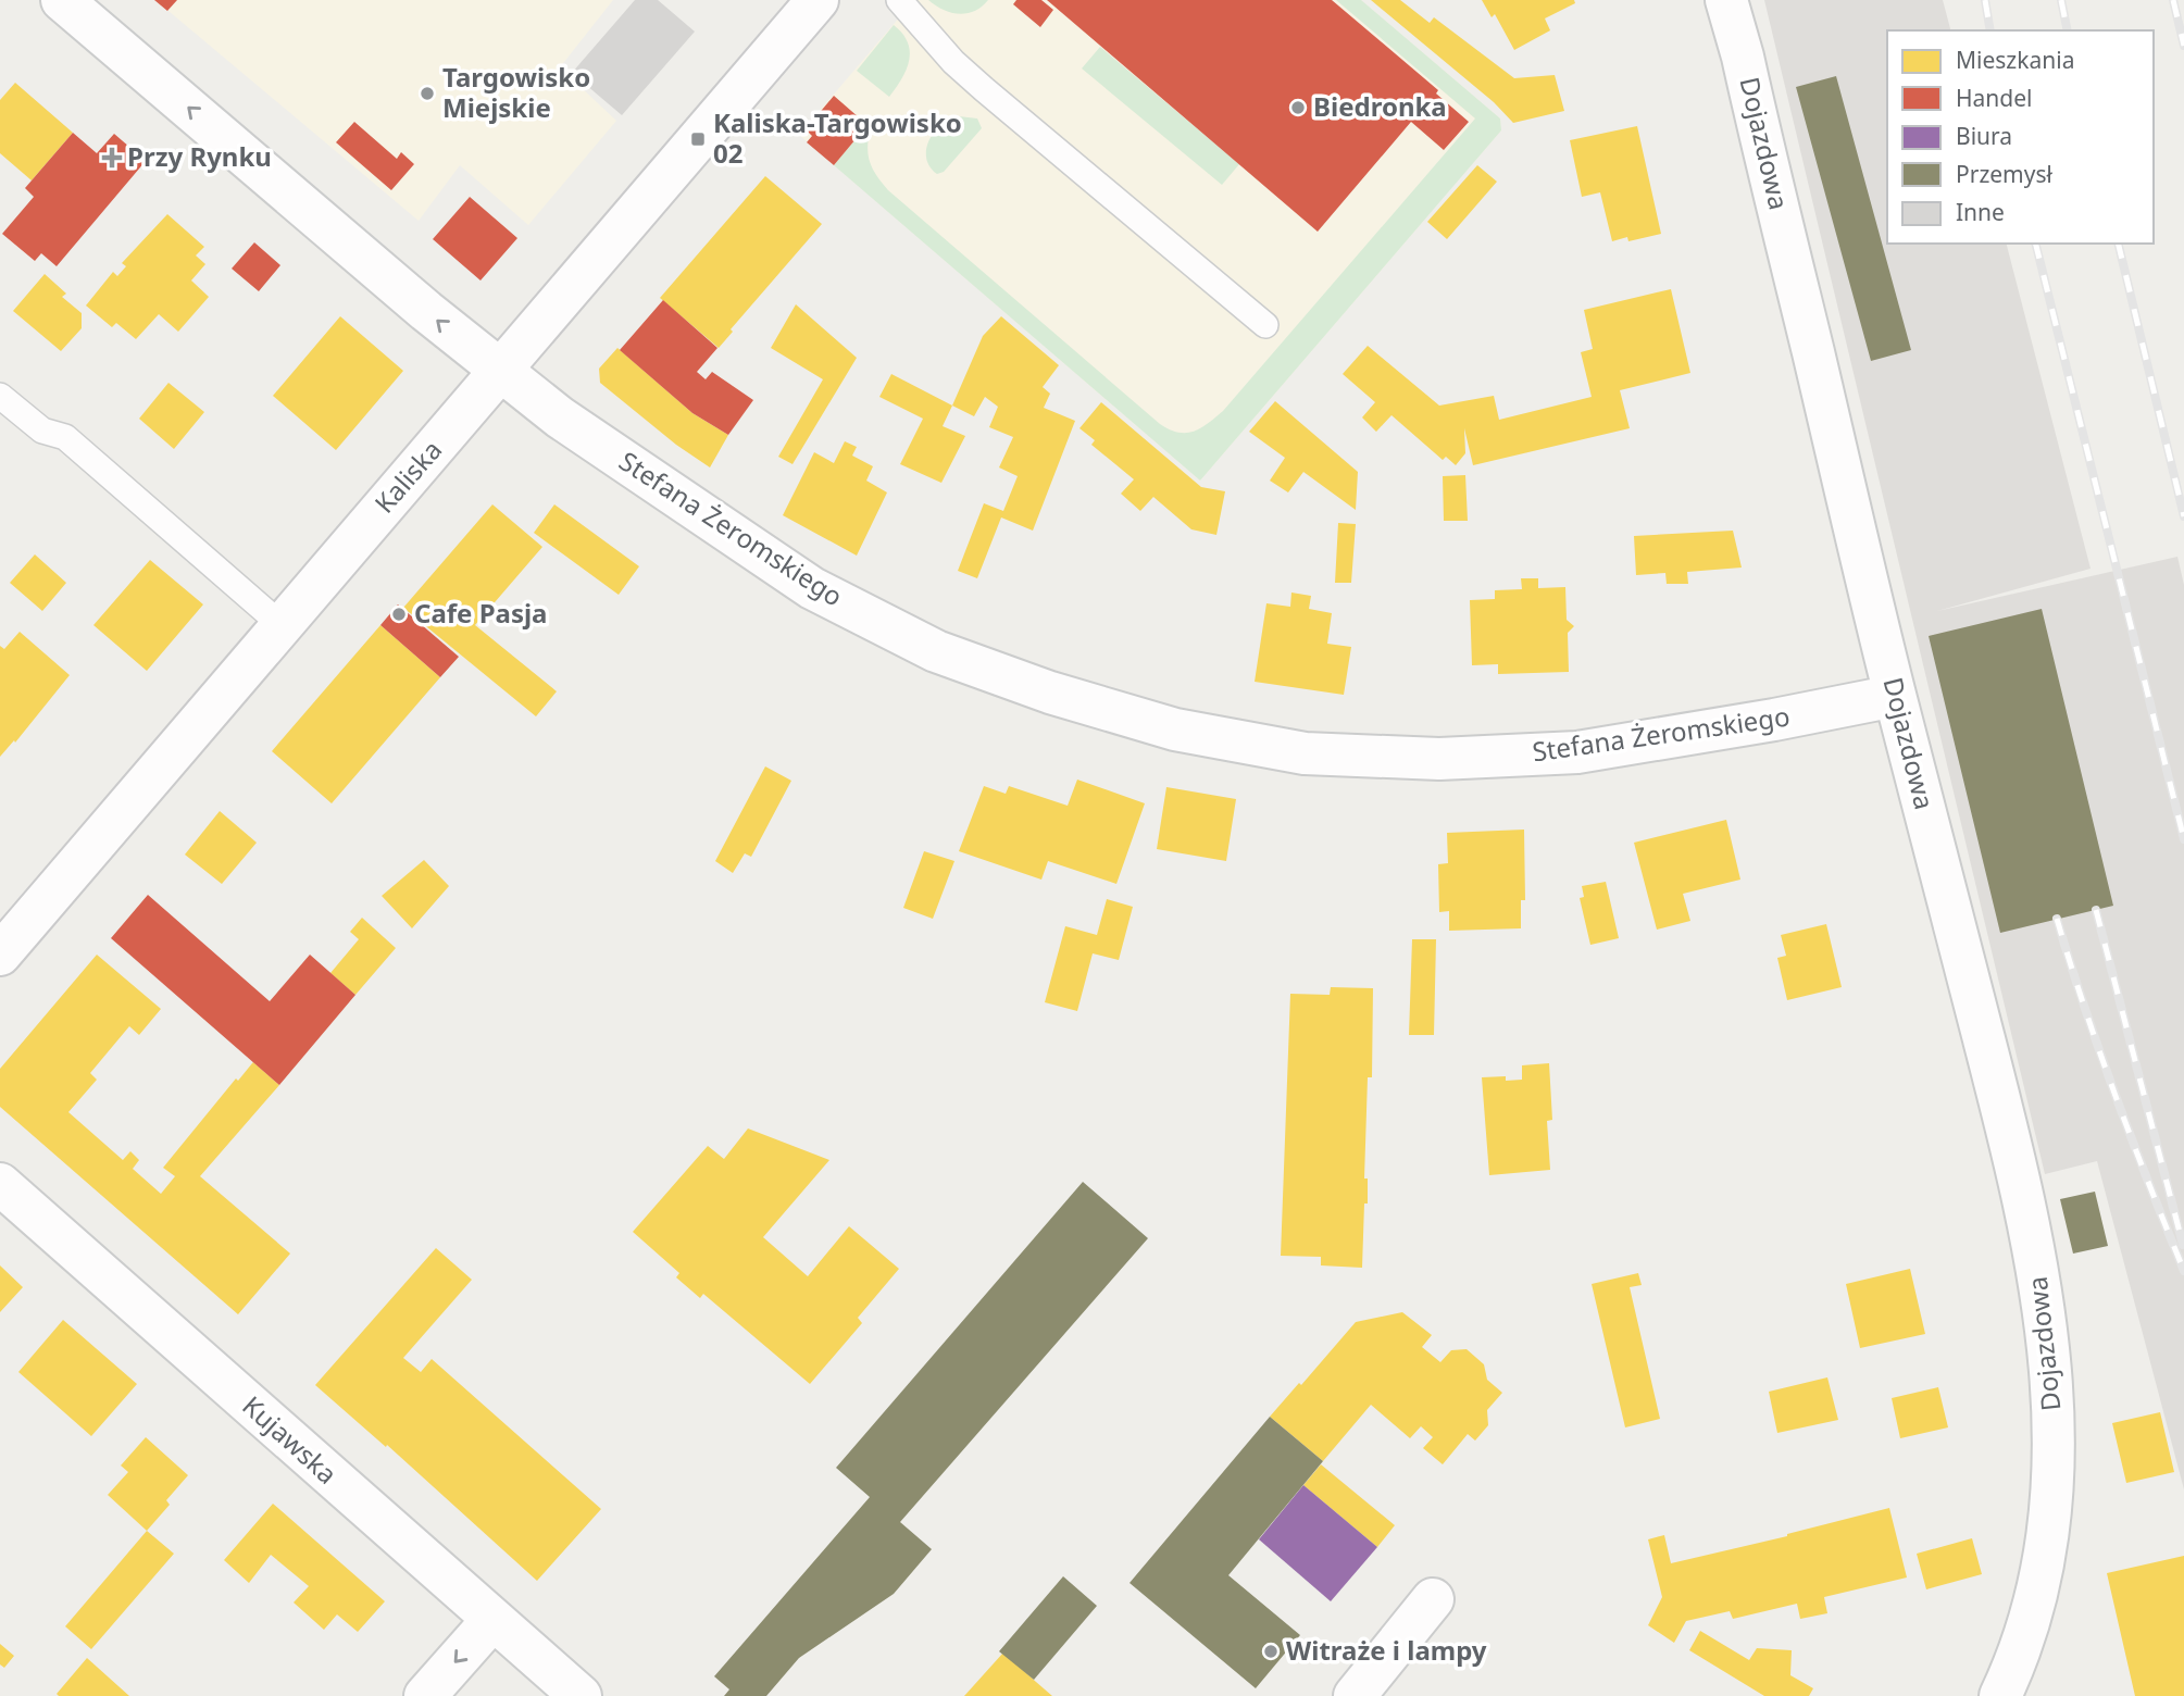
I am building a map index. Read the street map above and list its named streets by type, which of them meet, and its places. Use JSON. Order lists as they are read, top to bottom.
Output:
{
  "streets": {
    "street": [
      "Dojazdowa",
      "Kaliska",
      "Stefana Żeromskiego",
      "Kujawska"
    ]
  },
  "crossings": [
    ["Dojazdowa", "Stefana Żeromskiego"],
    ["Kaliska", "Stefana Żeromskiego"]
  ],
  "places": {
    "other": [
      "Targowisko Miejskie",
      "Biedronka",
      "Cafe Pasja",
      "Witraże i lampy"
    ],
    "transit": ["Kaliska-Targowisko 02"],
    "health": ["Przy Rynku"]
  },
  "legend": [
    "Mieszkania",
    "Handel",
    "Biura",
    "Przemysł",
    "Inne"
  ]
}
